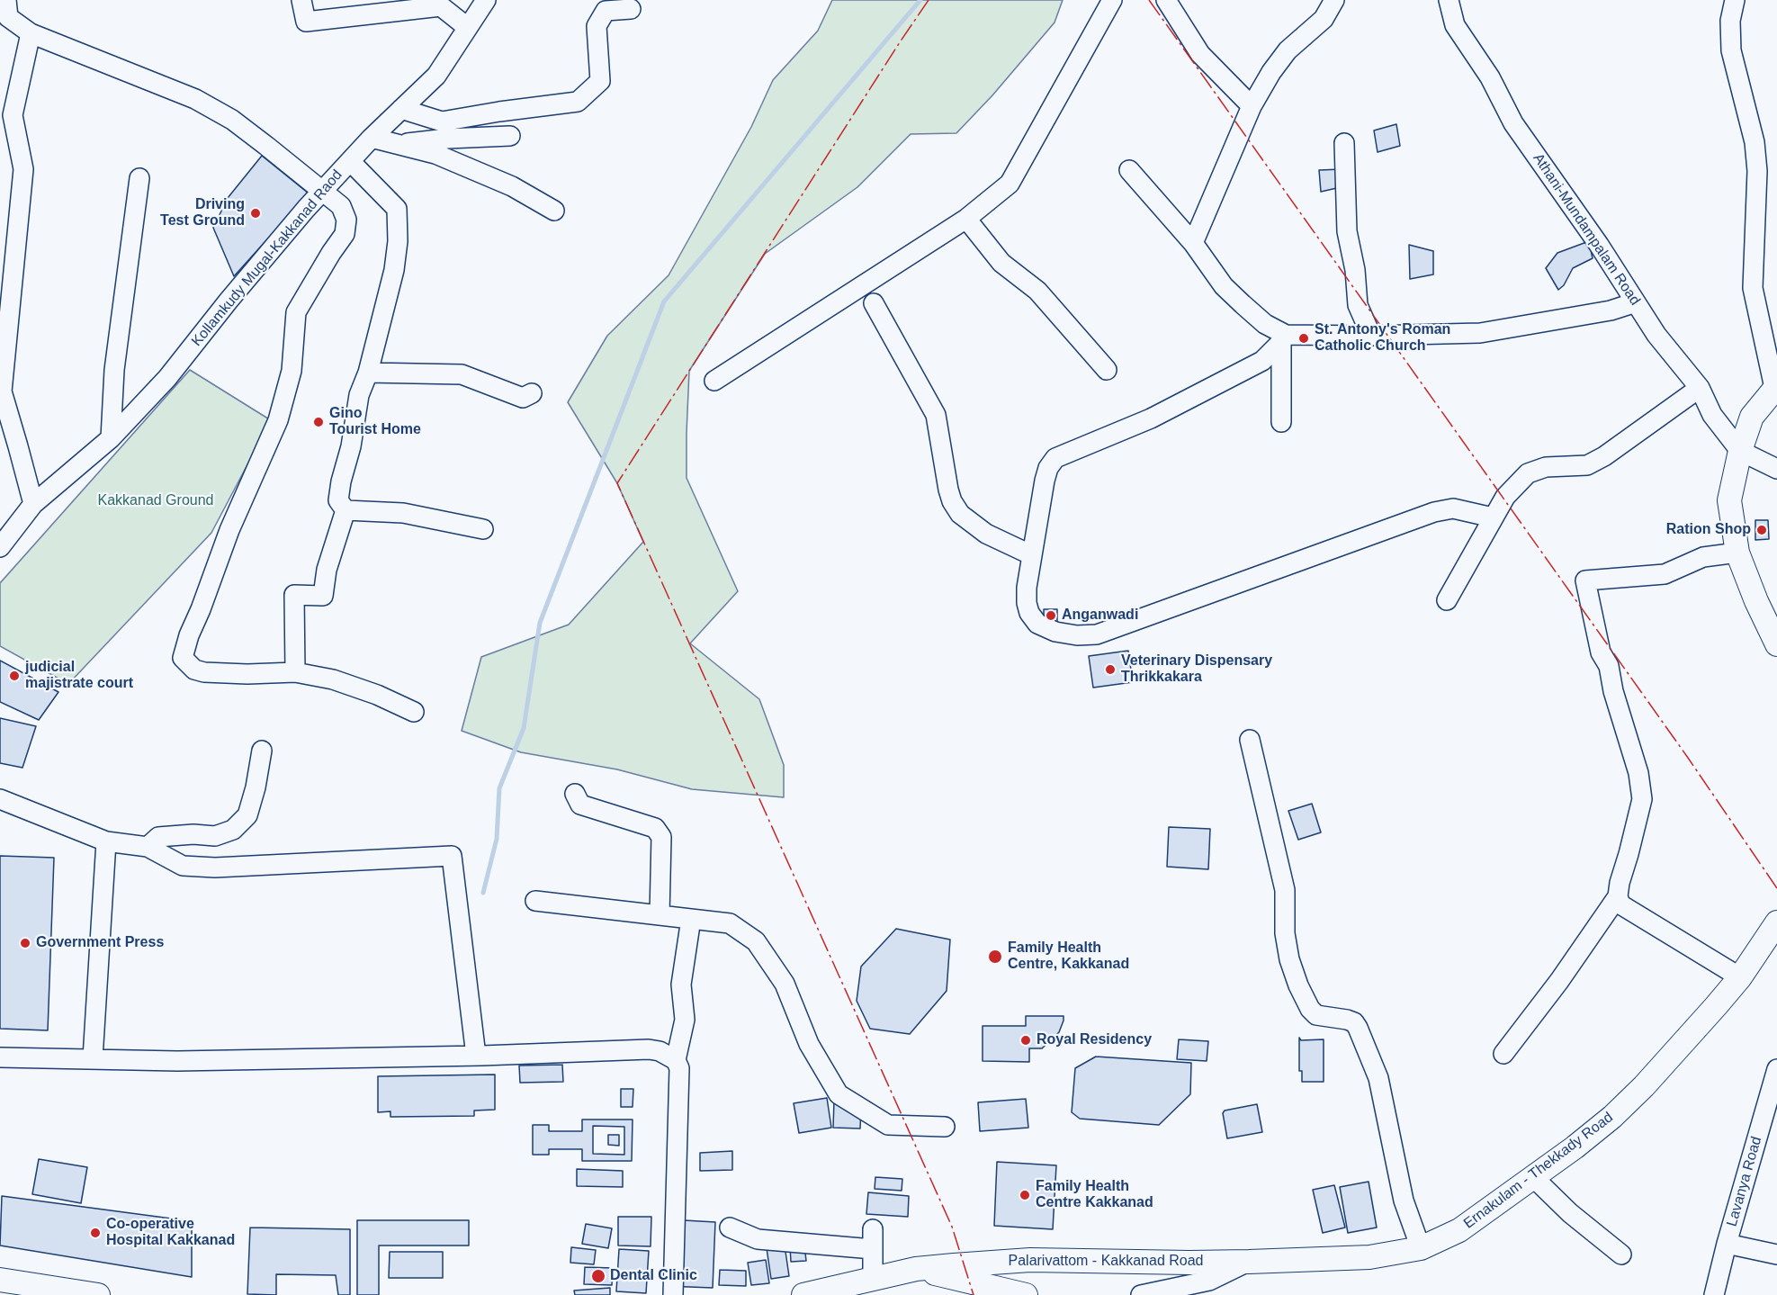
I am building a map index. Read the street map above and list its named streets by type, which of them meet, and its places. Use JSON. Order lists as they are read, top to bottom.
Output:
{
  "streets": {
    "main road": ["Ernakulam - Thekkady Road", "Palarivattom - Kakkanad Road"],
    "street": ["Athani-Mundampalam Road", "Kollamkudy Mugal-Kakkanad Raod", "Lavanya Road"]
  },
  "crossings": [
    ["Ernakulam - Thekkady Road", "Palarivattom - Kakkanad Road"]
  ],
  "parks": ["Kakkanad Ground"],
  "places": [
    "Driving Test Ground",
    "St. Antony's Roman Catholic Church",
    "Gino Tourist Home",
    "Ration Shop",
    "Anganwadi",
    "Veterinary Dispensary Thrikkakara",
    "judicial majistrate court",
    "Government Press",
    "Family Health Centre, Kakkanad",
    "Royal Residency",
    "Family Health Centre Kakkanad",
    "Co-operative Hospital Kakkanad",
    "Dental Clinic"
  ]
}
